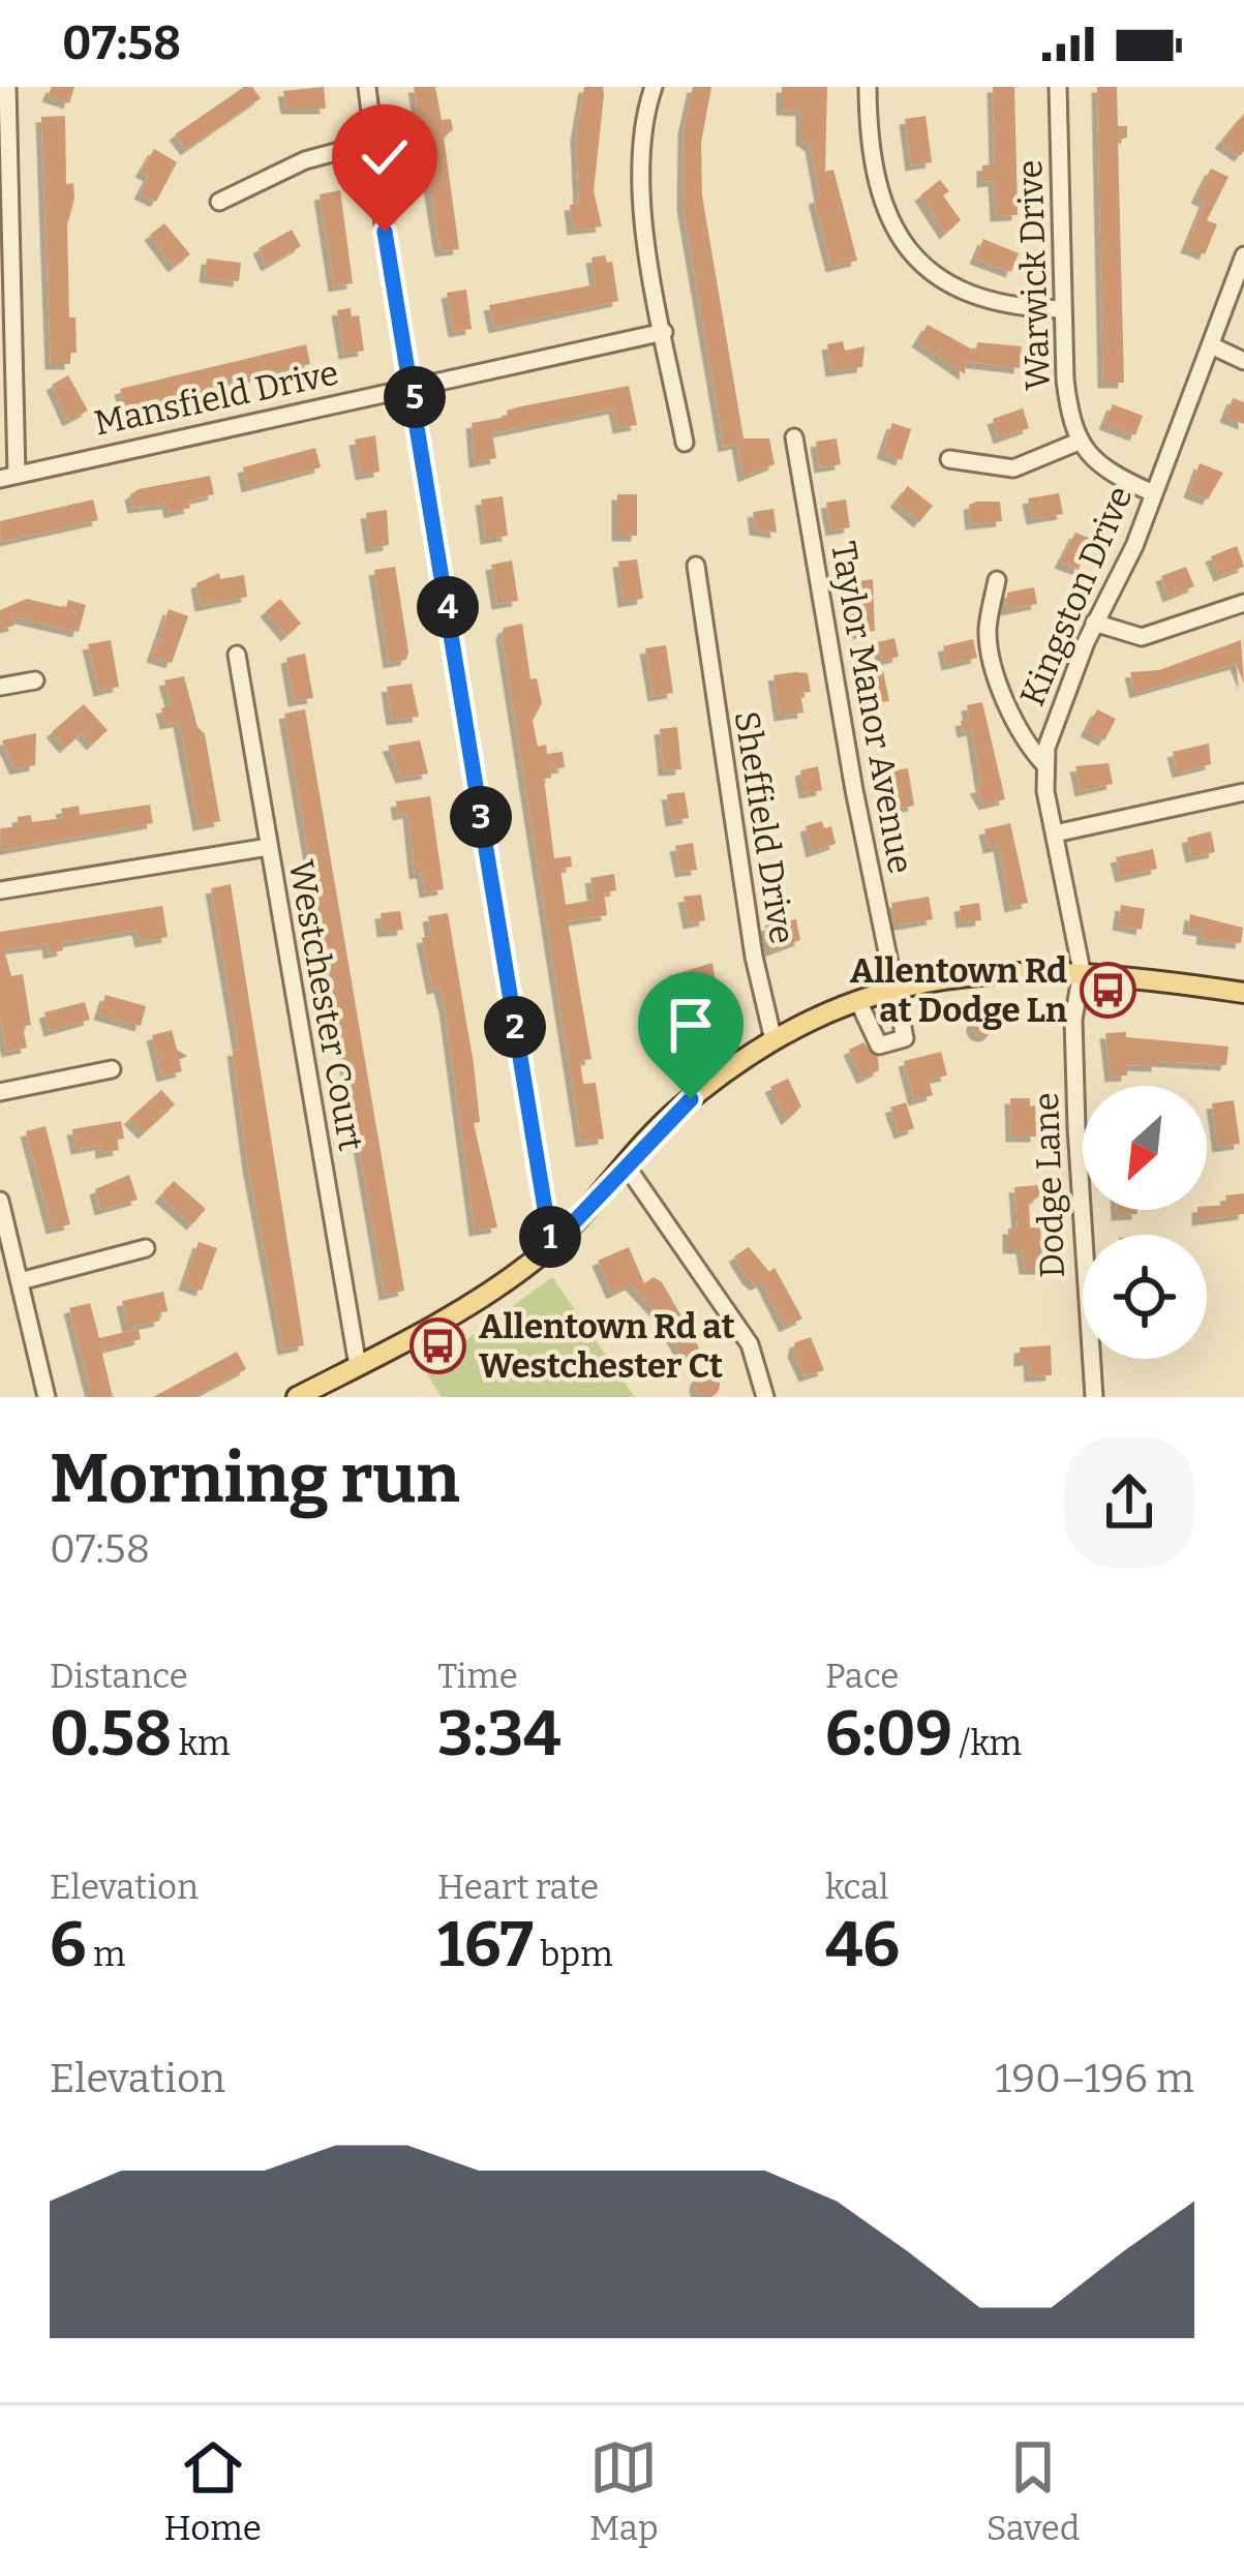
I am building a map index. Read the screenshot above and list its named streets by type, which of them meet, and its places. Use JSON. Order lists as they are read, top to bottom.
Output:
{
  "streets": {
    "street": [
      "Warwick Drive",
      "Mansfield Drive",
      "Kingston Drive",
      "Taylor Manor Avenue",
      "Sheffield Drive",
      "Westchester Court",
      "Dodge Lane"
    ]
  },
  "crossings": [
    ["Kingston Drive", "Dodge Lane"]
  ],
  "places": {
    "bus stop": ["Allentown Rd at Dodge Ln", "Allentown Rd at Westchester Ct"]
  },
  "north": "bottom left",
  "page": {
    "status": "07:58",
    "pins": [
      "5",
      "4",
      "3",
      "2",
      "1"
    ],
    "heading": ["Morning run", "07:58"],
    "stats": [
      ["Distance", "0.58 km"],
      ["Time", "3:34"],
      ["Pace", "6:09 /km"],
      ["Elevation", "6 m"],
      ["Heart rate", "167 bpm"],
      ["kcal", "46"]
    ],
    "chart": ["Elevation", "190–196 m"],
    "tabs": ["Home", "Map", "Saved"]
  }
}
